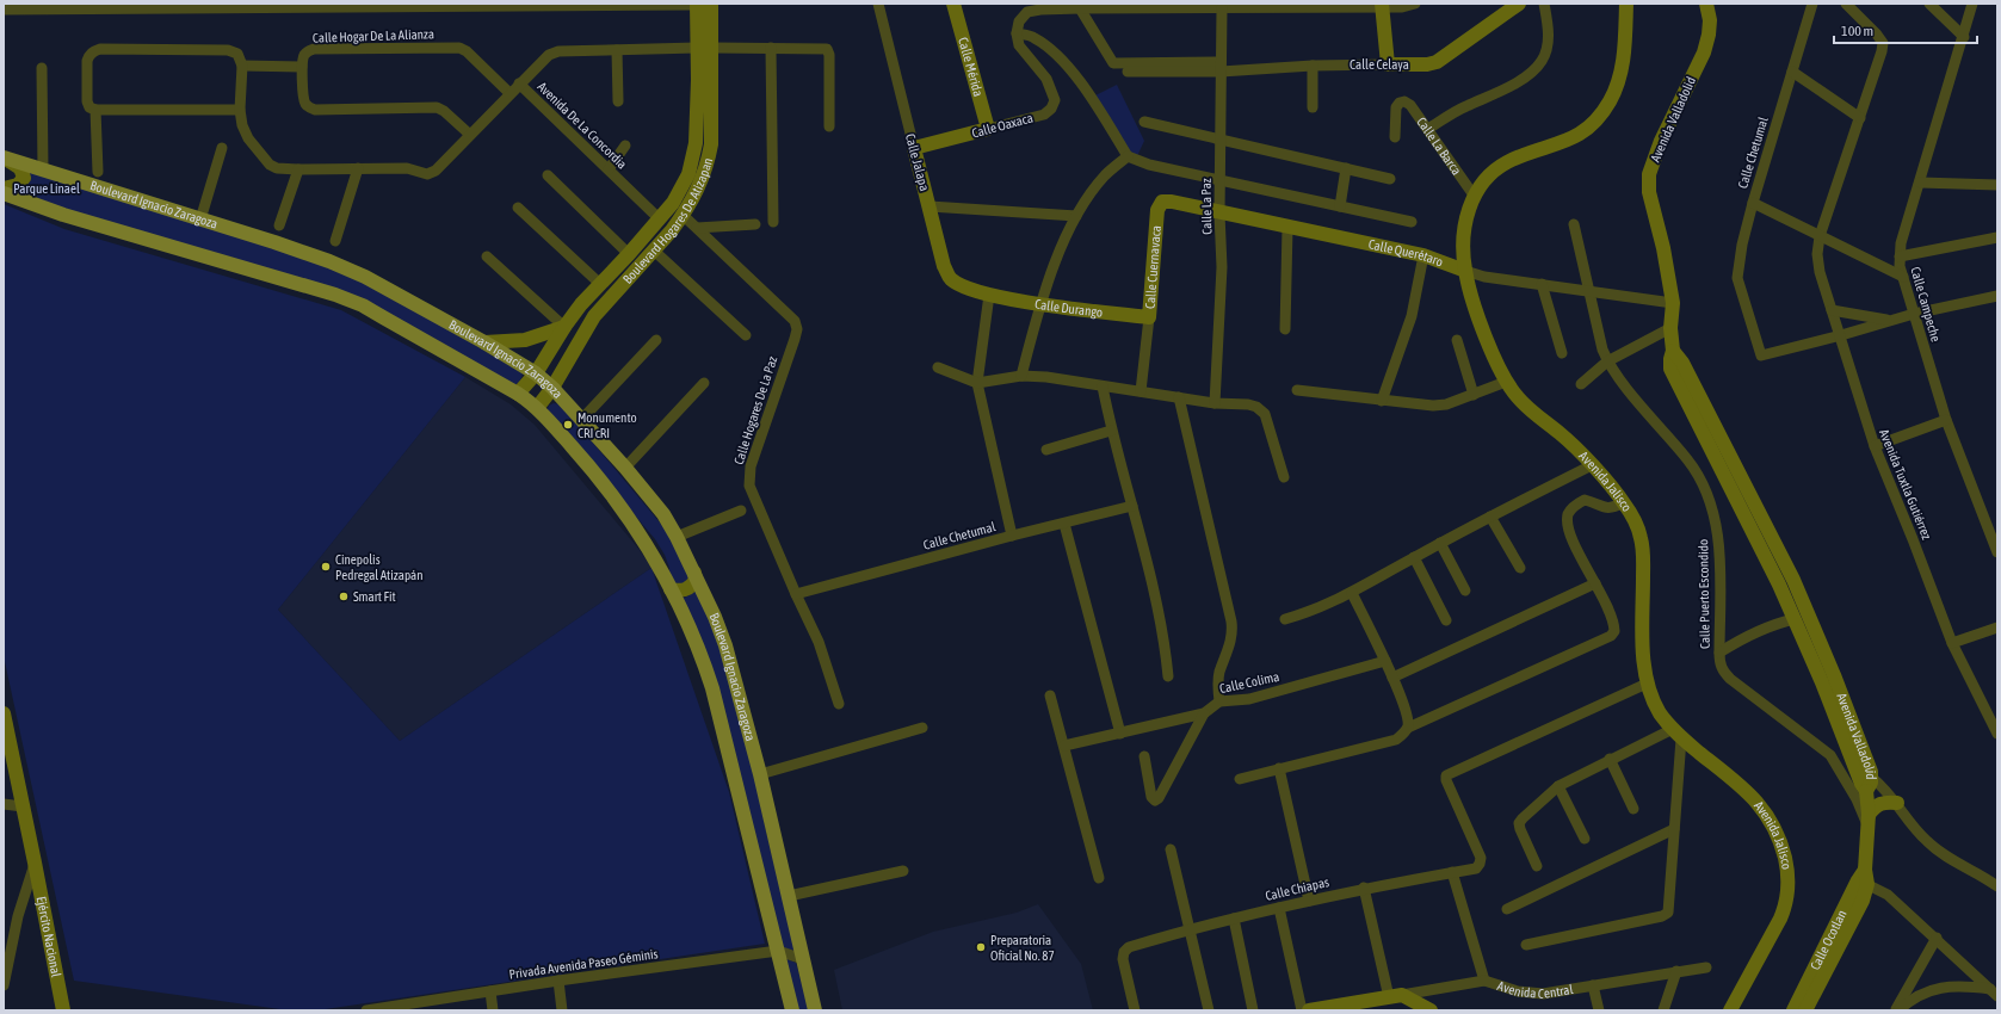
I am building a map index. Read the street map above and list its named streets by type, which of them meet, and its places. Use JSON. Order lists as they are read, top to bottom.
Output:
{
  "streets": {
    "main road": ["Boulevard Ignacio Zaragoza"],
    "street": [
      "Calle Hogar De La Alianza",
      "Calle Celaya",
      "Calle Mérida",
      "Avenida Valladolid",
      "Avenida De La Concordia",
      "Calle Oaxaca",
      "Calle La Barca",
      "Calle Chetumal",
      "Calle Jalapa",
      "Calle La Paz",
      "Boulevard Hogares De Atizapan",
      "Calle Querétaro",
      "Calle Cuernavaca",
      "Calle Campeche",
      "Calle Durango",
      "Calle Hogares De La Paz",
      "Avenida Jalisco",
      "Avenida Tuxtla Gutiérrez",
      "Calle Puerto Escondido",
      "Calle Colima",
      "Calle Chiapas",
      "Ejército Nacional",
      "Calle Ocotlan",
      "Privada Avenida Paseo Géminis",
      "Avenida Central"
    ]
  },
  "crossings": [
    ["Calle Celaya", "Calle La Paz"],
    ["Calle Mérida", "Calle Oaxaca"],
    ["Avenida Valladolid", "Calle Querétaro"],
    ["Avenida Valladolid", "Calle Ocotlan"],
    ["Avenida De La Concordia", "Boulevard Hogares De Atizapan"],
    ["Calle Oaxaca", "Calle Jalapa"],
    ["Calle La Barca", "Avenida Jalisco"],
    ["Calle Chetumal", "Calle Campeche"],
    ["Calle Chetumal", "Calle Hogares De La Paz"],
    ["Calle Chetumal", "Avenida Tuxtla Gutiérrez"],
    ["Calle Jalapa", "Calle Durango"],
    ["Boulevard Ignacio Zaragoza", "Boulevard Hogares De Atizapan"],
    ["Boulevard Ignacio Zaragoza", "Privada Avenida Paseo Géminis"],
    ["Calle La Paz", "Calle Querétaro"],
    ["Calle La Paz", "Calle Cuernavaca"],
    ["Boulevard Hogares De Atizapan", "Calle Hogares De La Paz"],
    ["Calle Querétaro", "Calle Cuernavaca"],
    ["Calle Querétaro", "Avenida Jalisco"],
    ["Calle Querétaro", "Calle Puerto Escondido"],
    ["Calle Cuernavaca", "Calle Durango"],
    ["Avenida Jalisco", "Calle Chiapas"],
    ["Calle Puerto Escondido", "Calle Ocotlan"]
  ],
  "parks": ["Parque Linael"],
  "places": [
    "Monumento CRI cRI",
    "Cinepolis Pedregal Atizapán",
    "Smart Fit",
    "Preparatoria Oficial No. 87"
  ],
  "scale_bar": "100 m"
}
